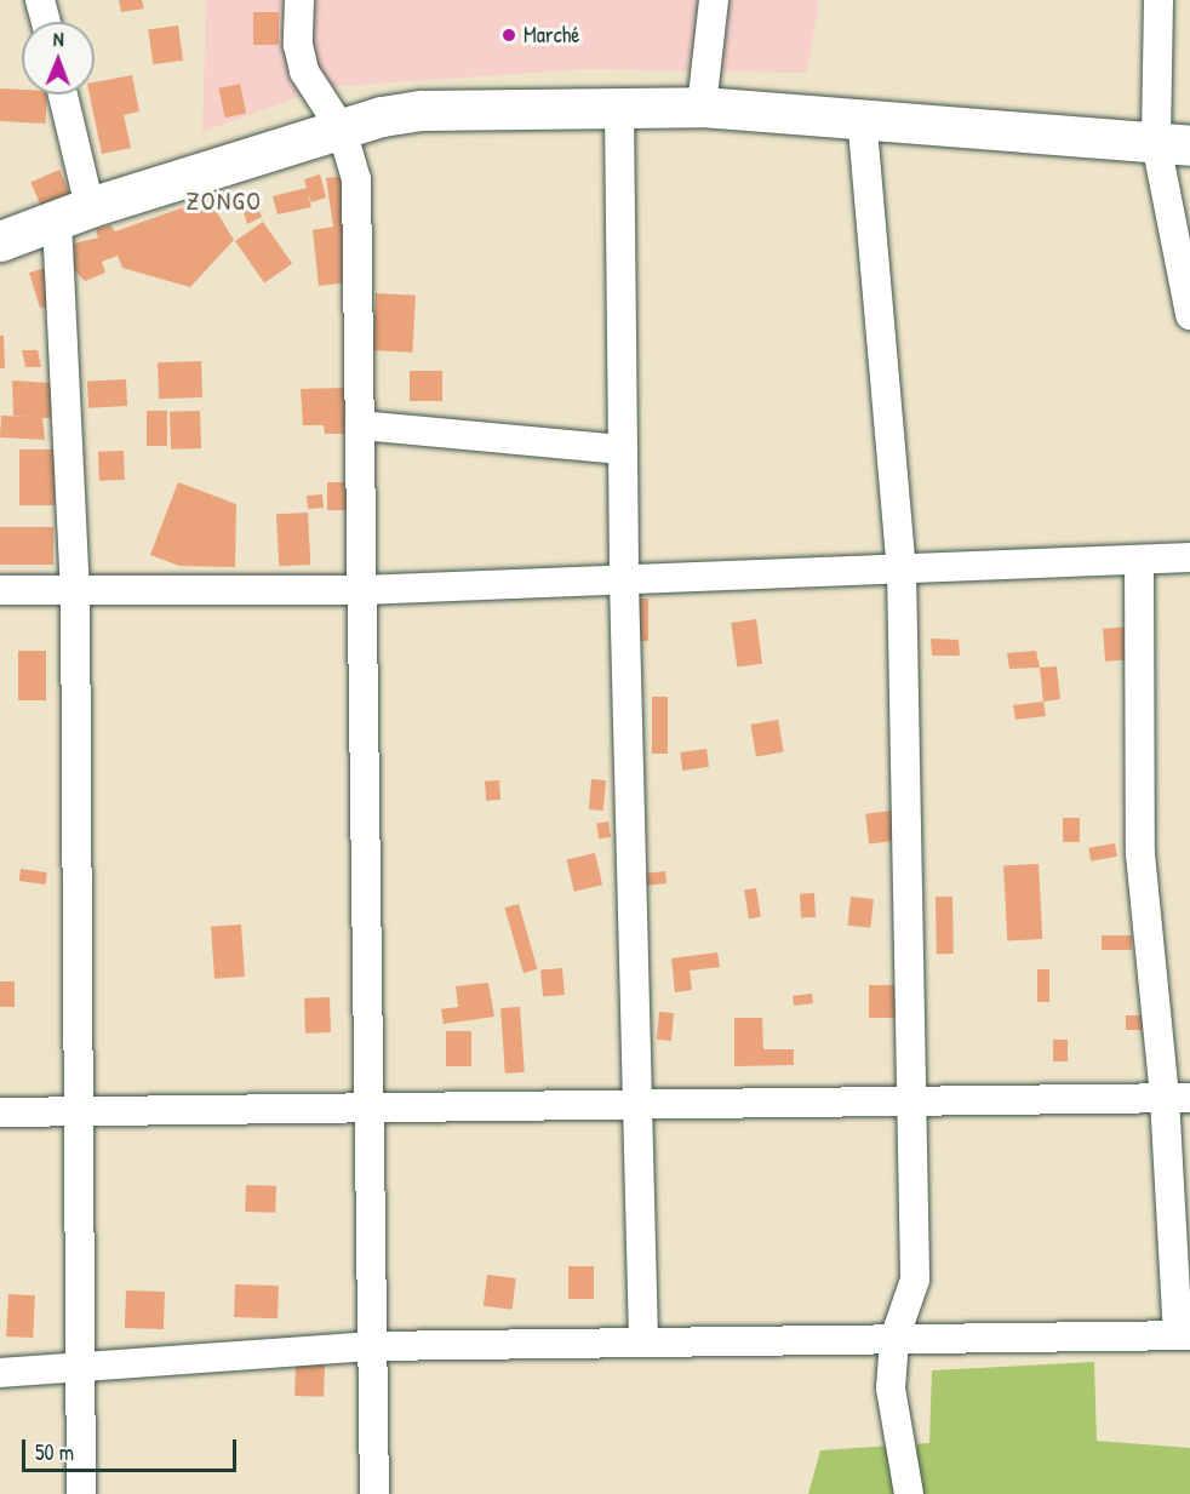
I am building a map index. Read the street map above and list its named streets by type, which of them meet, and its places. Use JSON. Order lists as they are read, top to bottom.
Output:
{
  "districts": ["ZONGO"],
  "places": ["Marché"],
  "scale_bar": "50 m",
  "north": "top"
}
